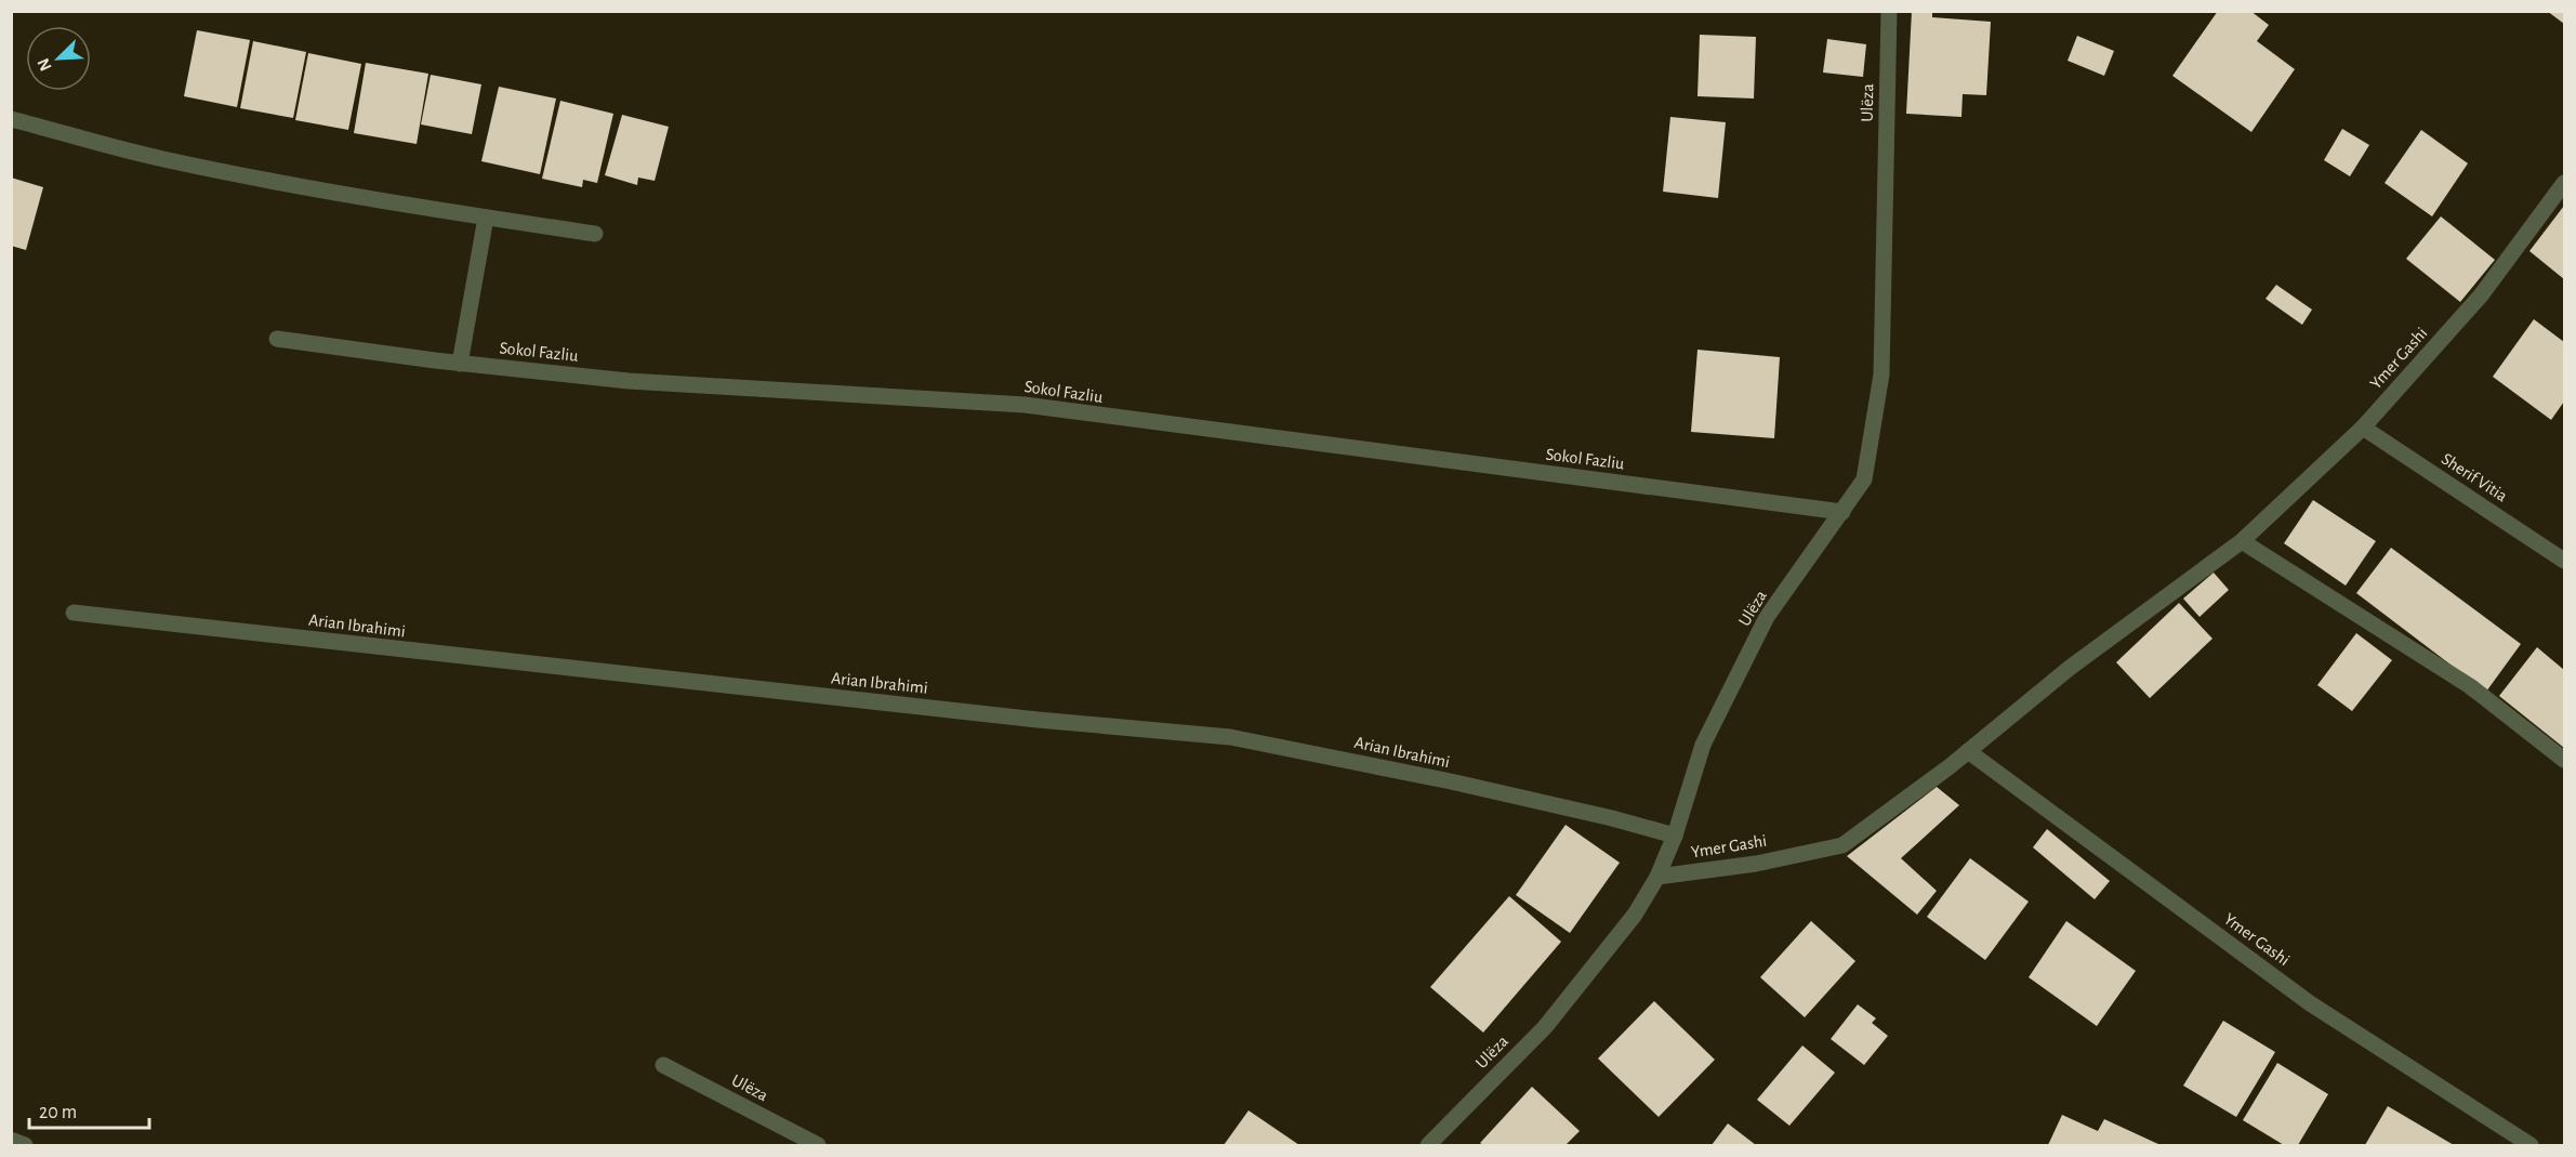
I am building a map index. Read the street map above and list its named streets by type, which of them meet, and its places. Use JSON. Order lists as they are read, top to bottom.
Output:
{
  "streets": {
    "street": [
      "Ulëza",
      "Sokol Fazliu",
      "Ymer Gashi",
      "Sherif Vitia",
      "Arian Ibrahimi"
    ]
  },
  "crossings": [
    ["Ulëza", "Sokol Fazliu"],
    ["Ulëza", "Ymer Gashi"],
    ["Ulëza", "Arian Ibrahimi"],
    ["Ymer Gashi", "Sherif Vitia"]
  ],
  "scale_bar": "20 m",
  "north": "bottom left"
}
